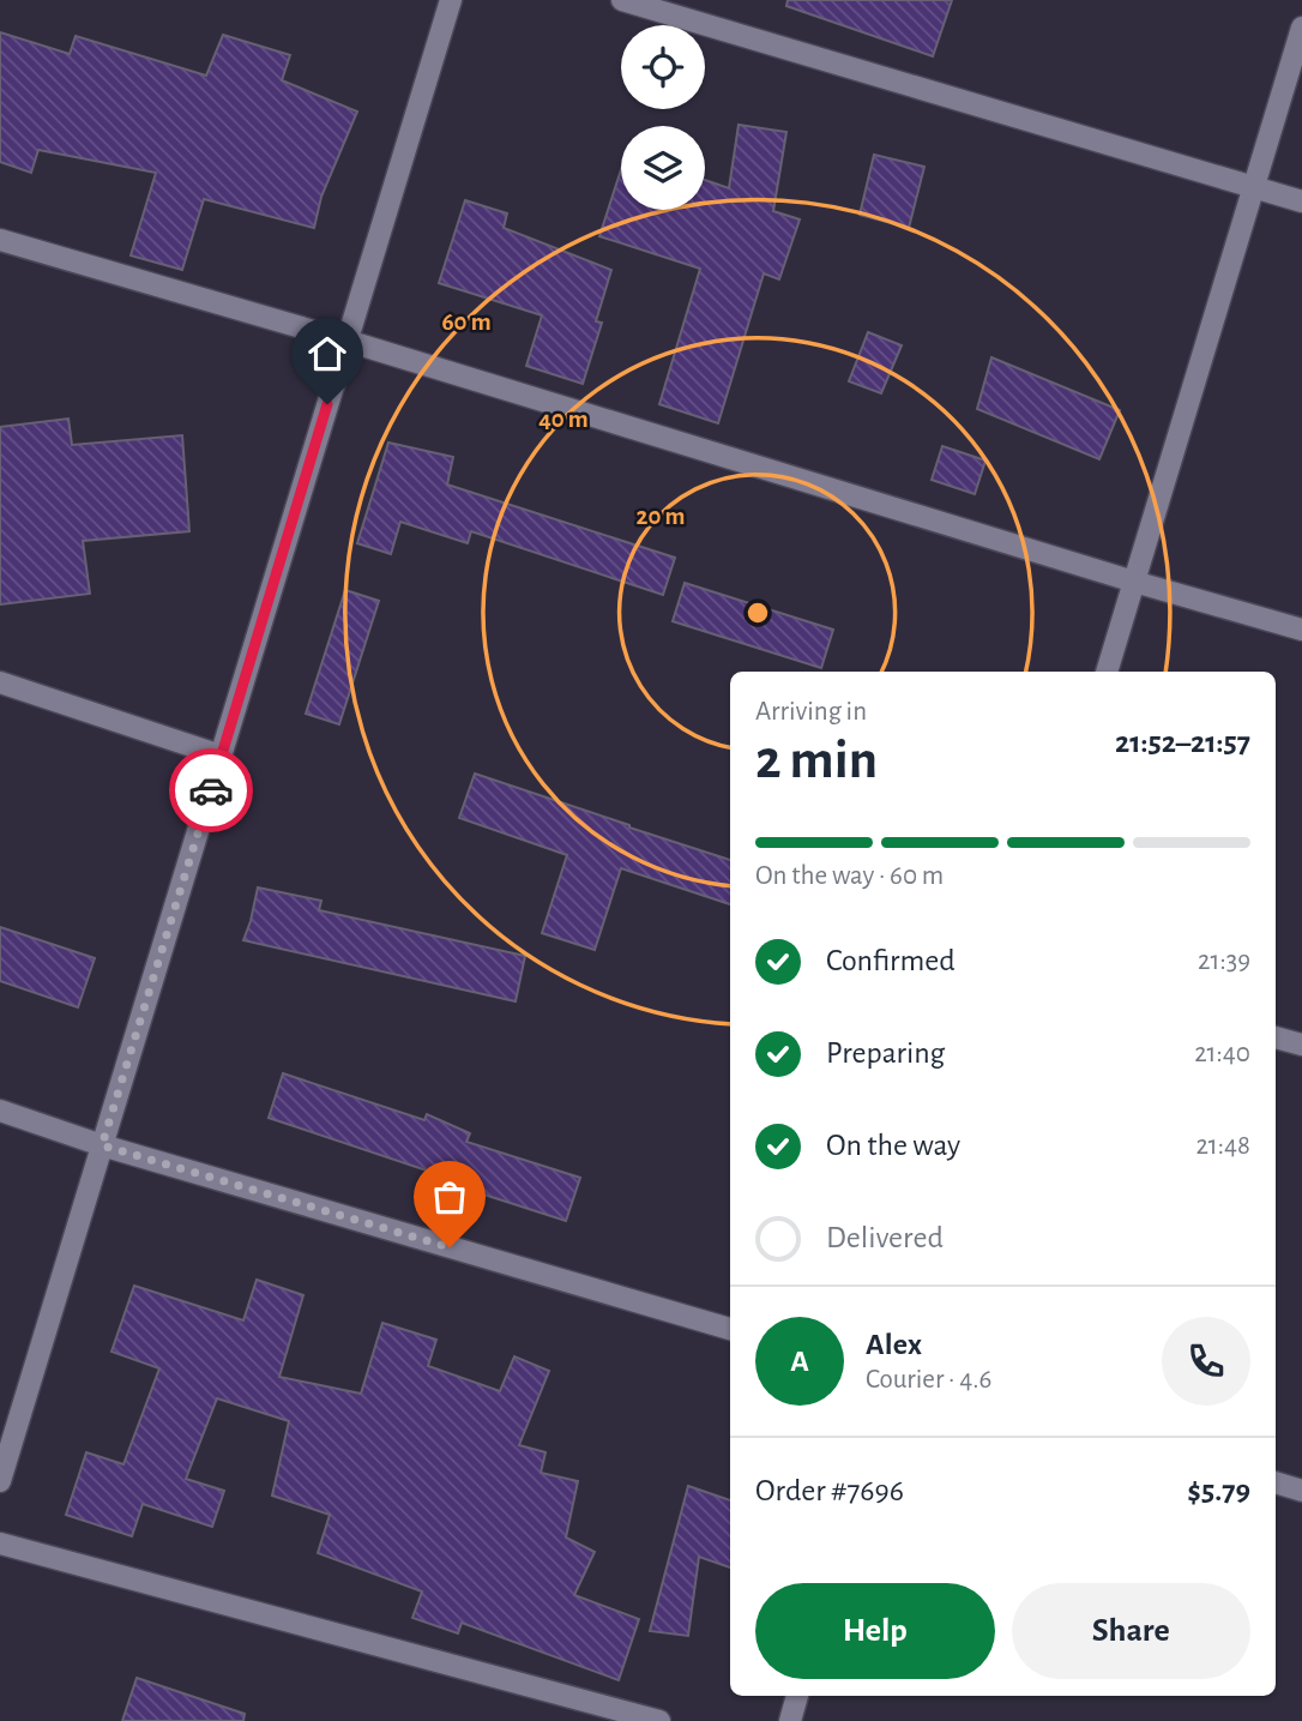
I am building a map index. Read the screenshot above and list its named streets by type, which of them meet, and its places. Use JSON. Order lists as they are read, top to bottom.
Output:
{
  "page": {
    "heading": ["2 min", "Arriving in", "21:52–21:57"],
    "panel": [
      "Alex",
      "Courier · 4.6",
      "Order #7696",
      "$5.79"
    ],
    "bar": "On the way · 60 m",
    "list": [
      ["Confirmed", "21:39"],
      ["Preparing", "21:40"],
      ["On the way", "21:48"],
      "Delivered"
    ],
    "round": "A",
    "buttons": ["Help", "Share"]
  },
  "rings": ["60 m", "40 m", "20 m"]
}
